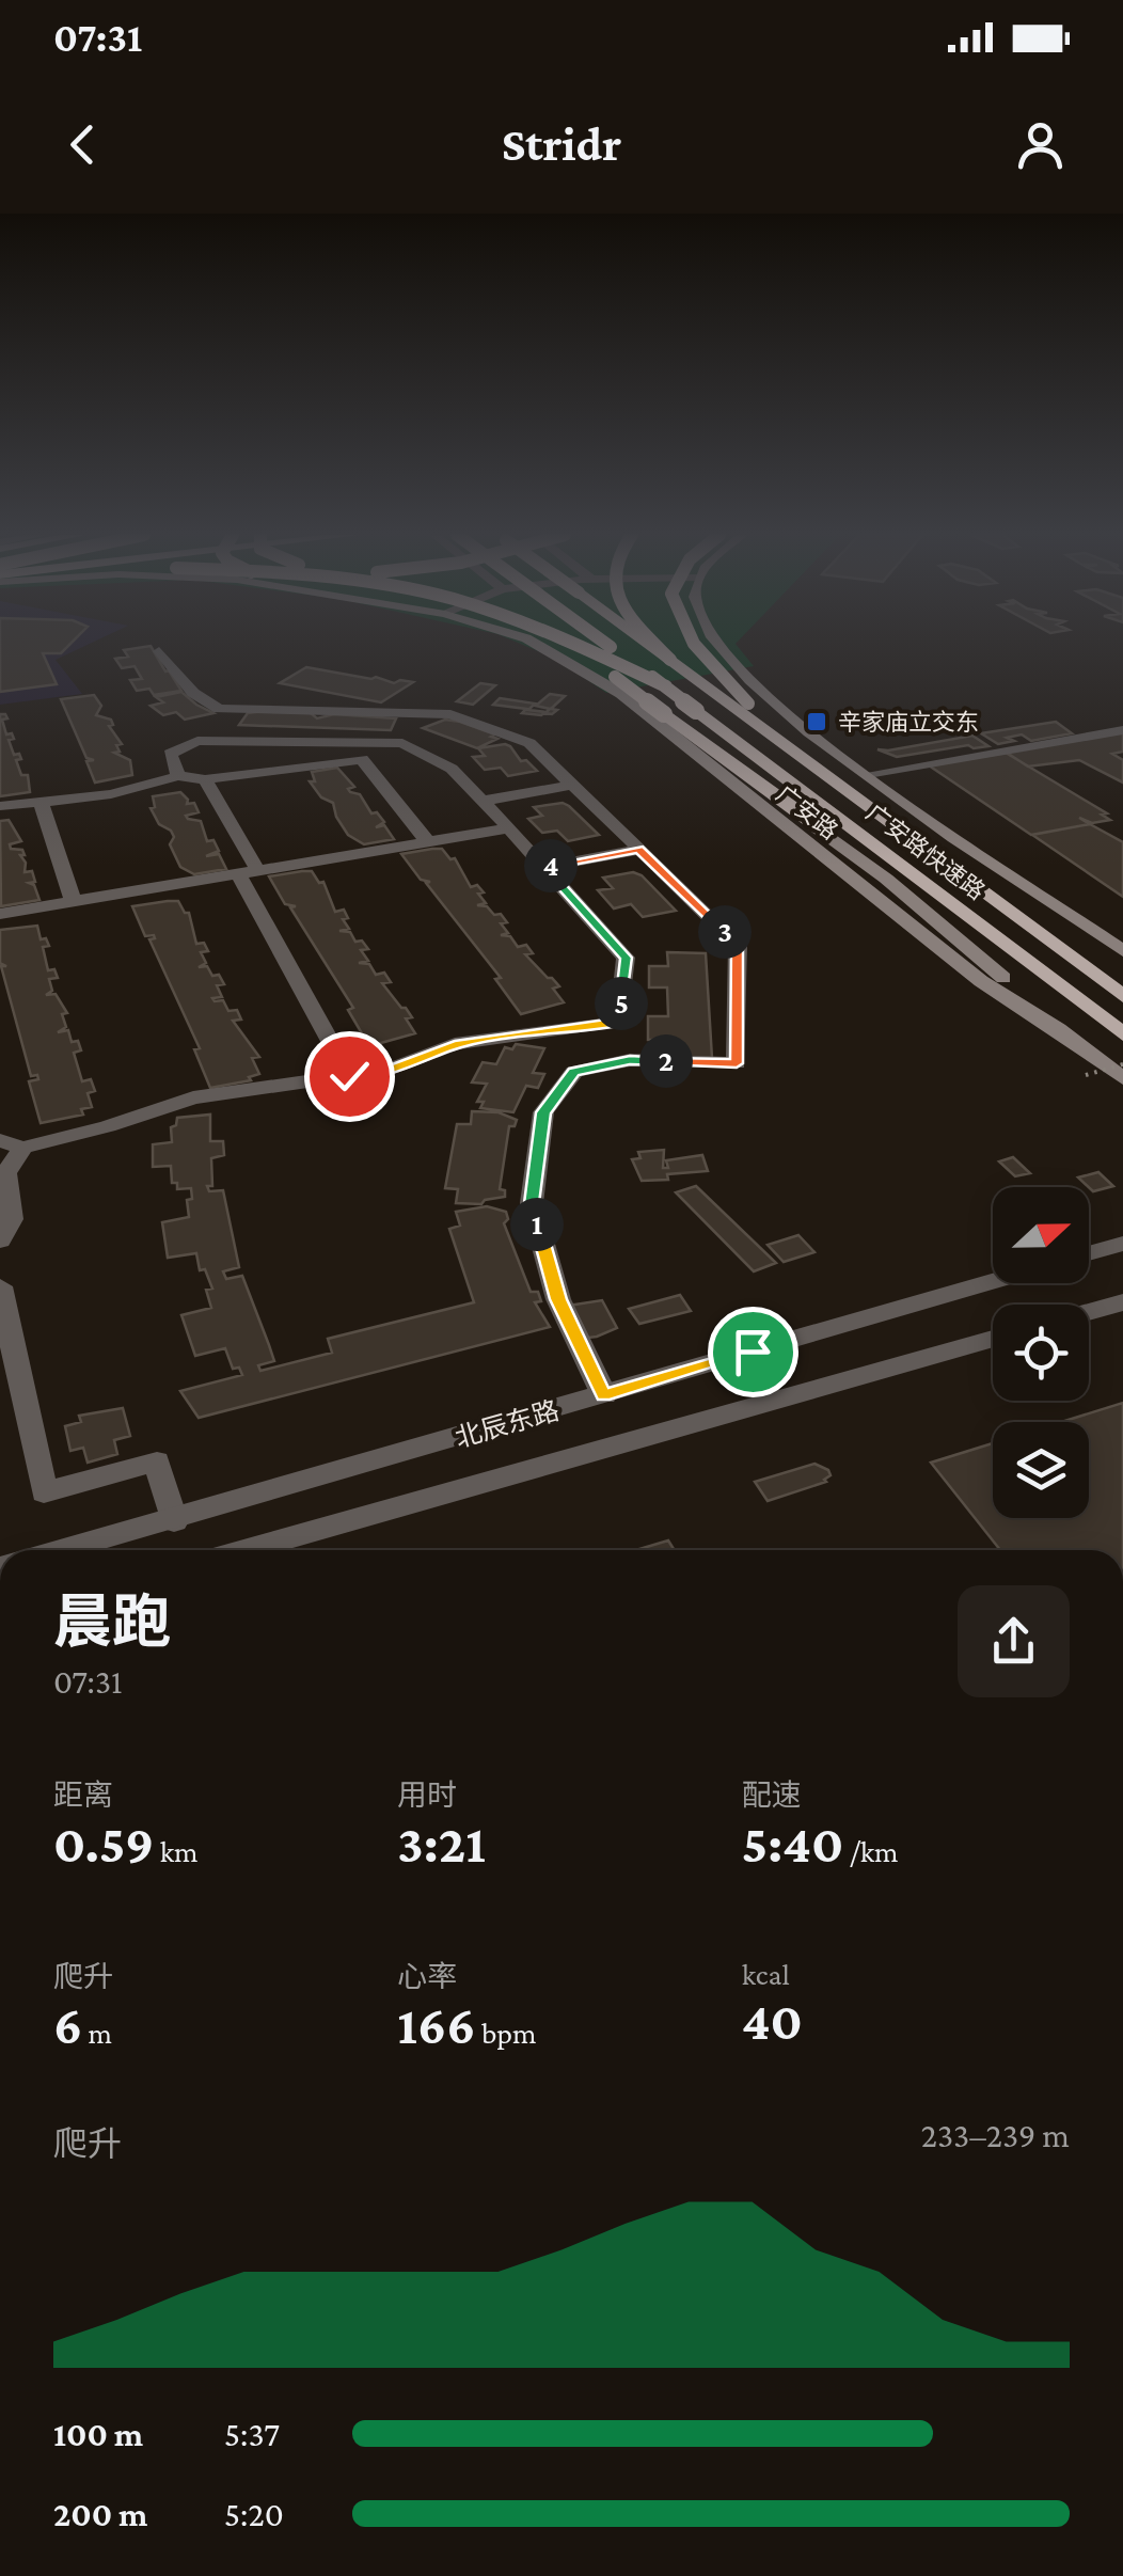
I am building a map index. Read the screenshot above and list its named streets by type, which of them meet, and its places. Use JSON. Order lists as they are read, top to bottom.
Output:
{
  "streets": {
    "highway": ["广安路快速路"],
    "main road": ["广安路"],
    "street": ["北辰东路"]
  },
  "places": {
    "transit": ["辛家庙立交东"]
  },
  "north": "right",
  "page": {
    "status": "07:31",
    "header": "Stridr",
    "pins": [
      "4",
      "3",
      "5",
      "2",
      "1"
    ],
    "heading": ["晨跑", "07:31"],
    "stats": [
      ["距离", "0.59 km"],
      ["用时", "3:21"],
      ["配速", "5:40 /km"],
      ["爬升", "6 m"],
      ["心率", "166 bpm"],
      ["kcal", "40"]
    ],
    "chart": ["爬升", "233–239 m"],
    "list": [
      {
        "name": "100 m",
        "note": "5:37"
      },
      {
        "name": "200 m",
        "note": "5:20"
      }
    ]
  }
}
